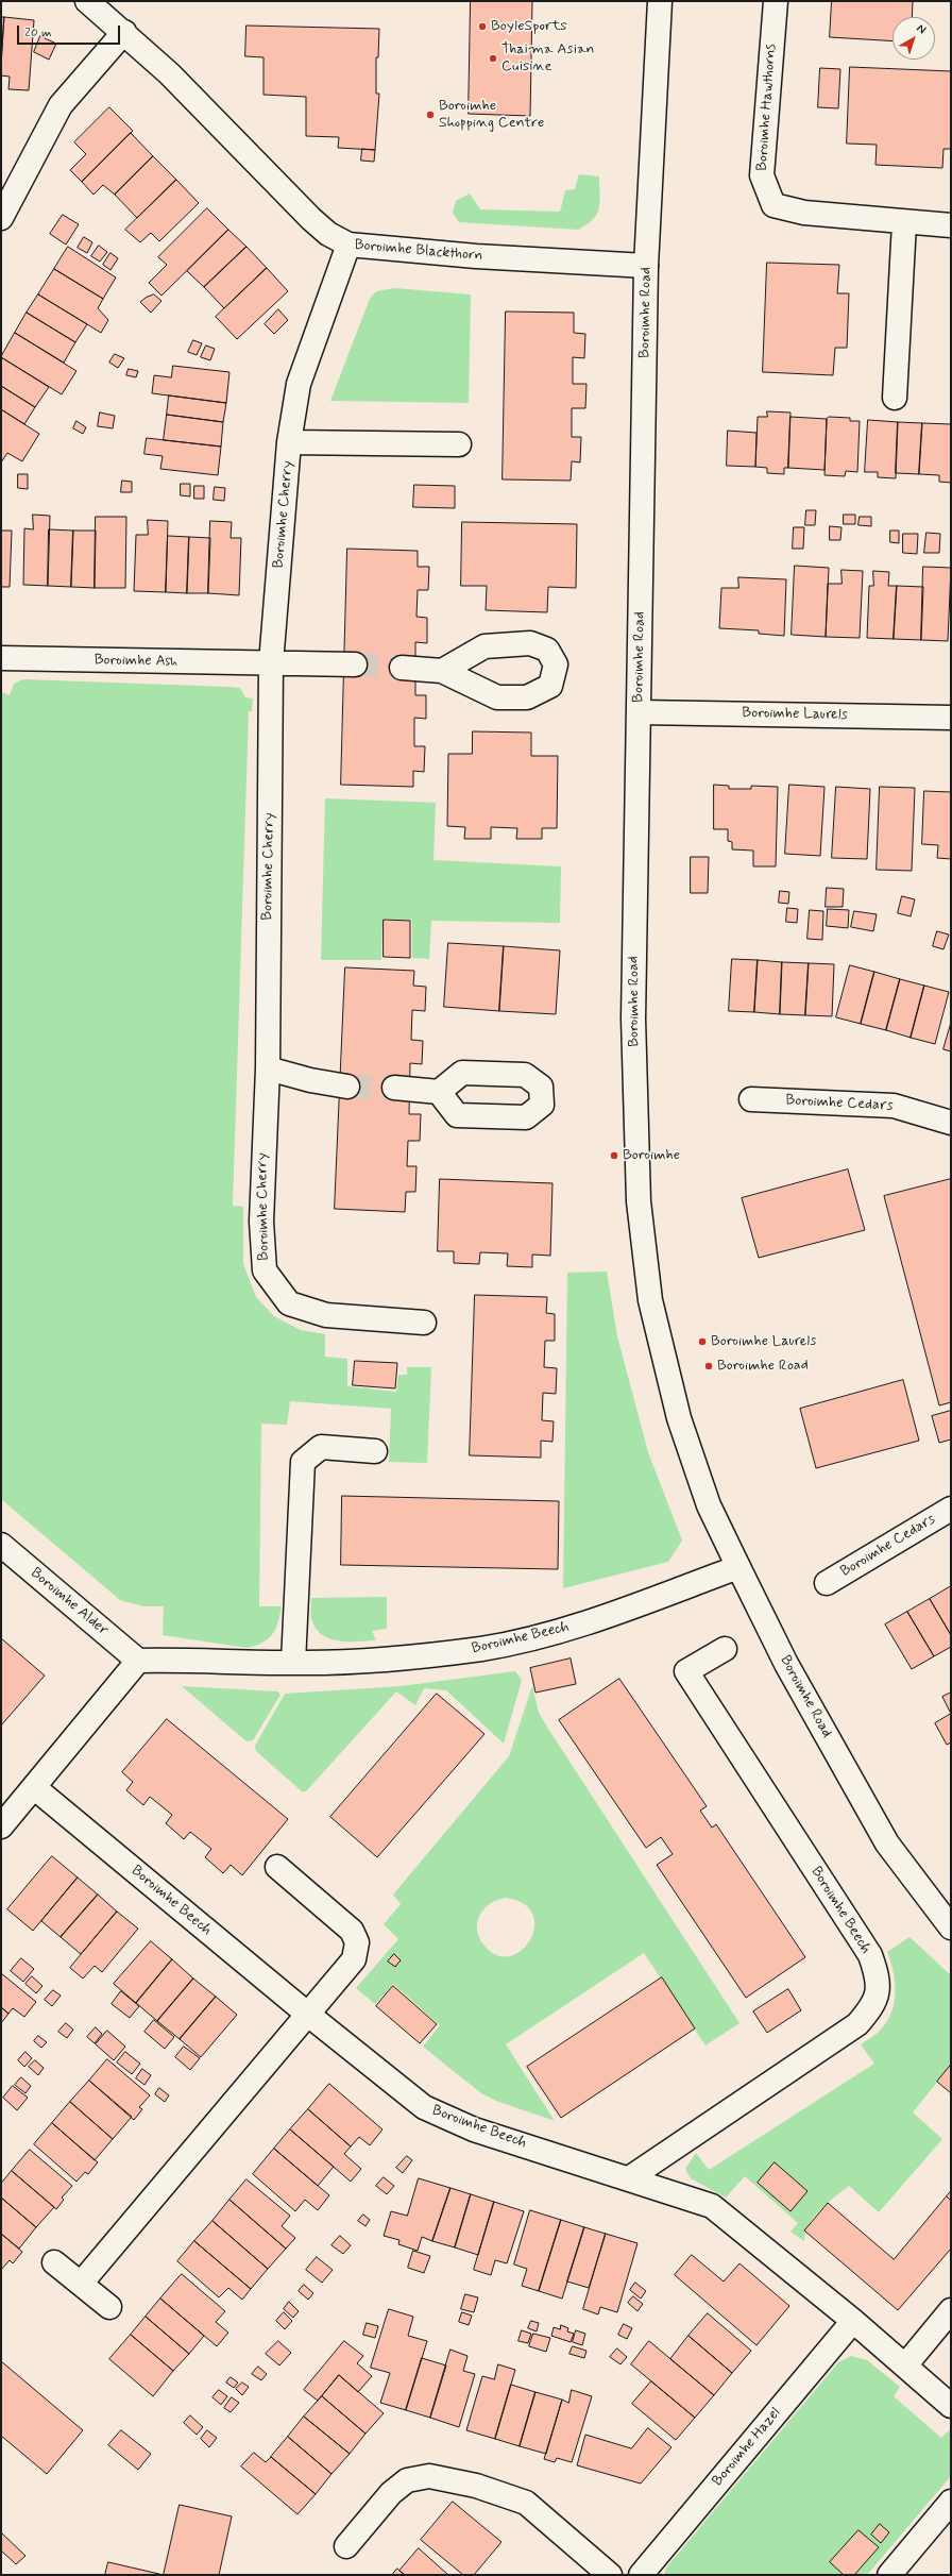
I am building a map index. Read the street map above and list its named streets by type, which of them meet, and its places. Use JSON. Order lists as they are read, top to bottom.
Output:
{
  "streets": {
    "street": [
      "Boroimhe Hawthorns",
      "Boroimhe Blackthorn",
      "Boroimhe Road",
      "Boroimhe Cherry",
      "Boroimhe Ash",
      "Boroimhe Laurels",
      "Boroimhe Cedars",
      "Boroimhe Alder",
      "Boroimhe Beech",
      "Boroimhe Hazel"
    ]
  },
  "crossings": [
    ["Boroimhe Blackthorn", "Boroimhe Road"],
    ["Boroimhe Blackthorn", "Boroimhe Cherry"],
    ["Boroimhe Road", "Boroimhe Laurels"],
    ["Boroimhe Road", "Boroimhe Beech"],
    ["Boroimhe Cherry", "Boroimhe Ash"],
    ["Boroimhe Alder", "Boroimhe Beech"],
    ["Boroimhe Beech", "Boroimhe Hazel"]
  ],
  "places": [
    "BoyleSports",
    "Thaima Asian Cuisine",
    "Boroimhe Shopping Centre",
    "Boroimhe",
    "Boroimhe Laurels",
    "Boroimhe Road"
  ],
  "scale_bar": "20 m",
  "north": "top right"
}
